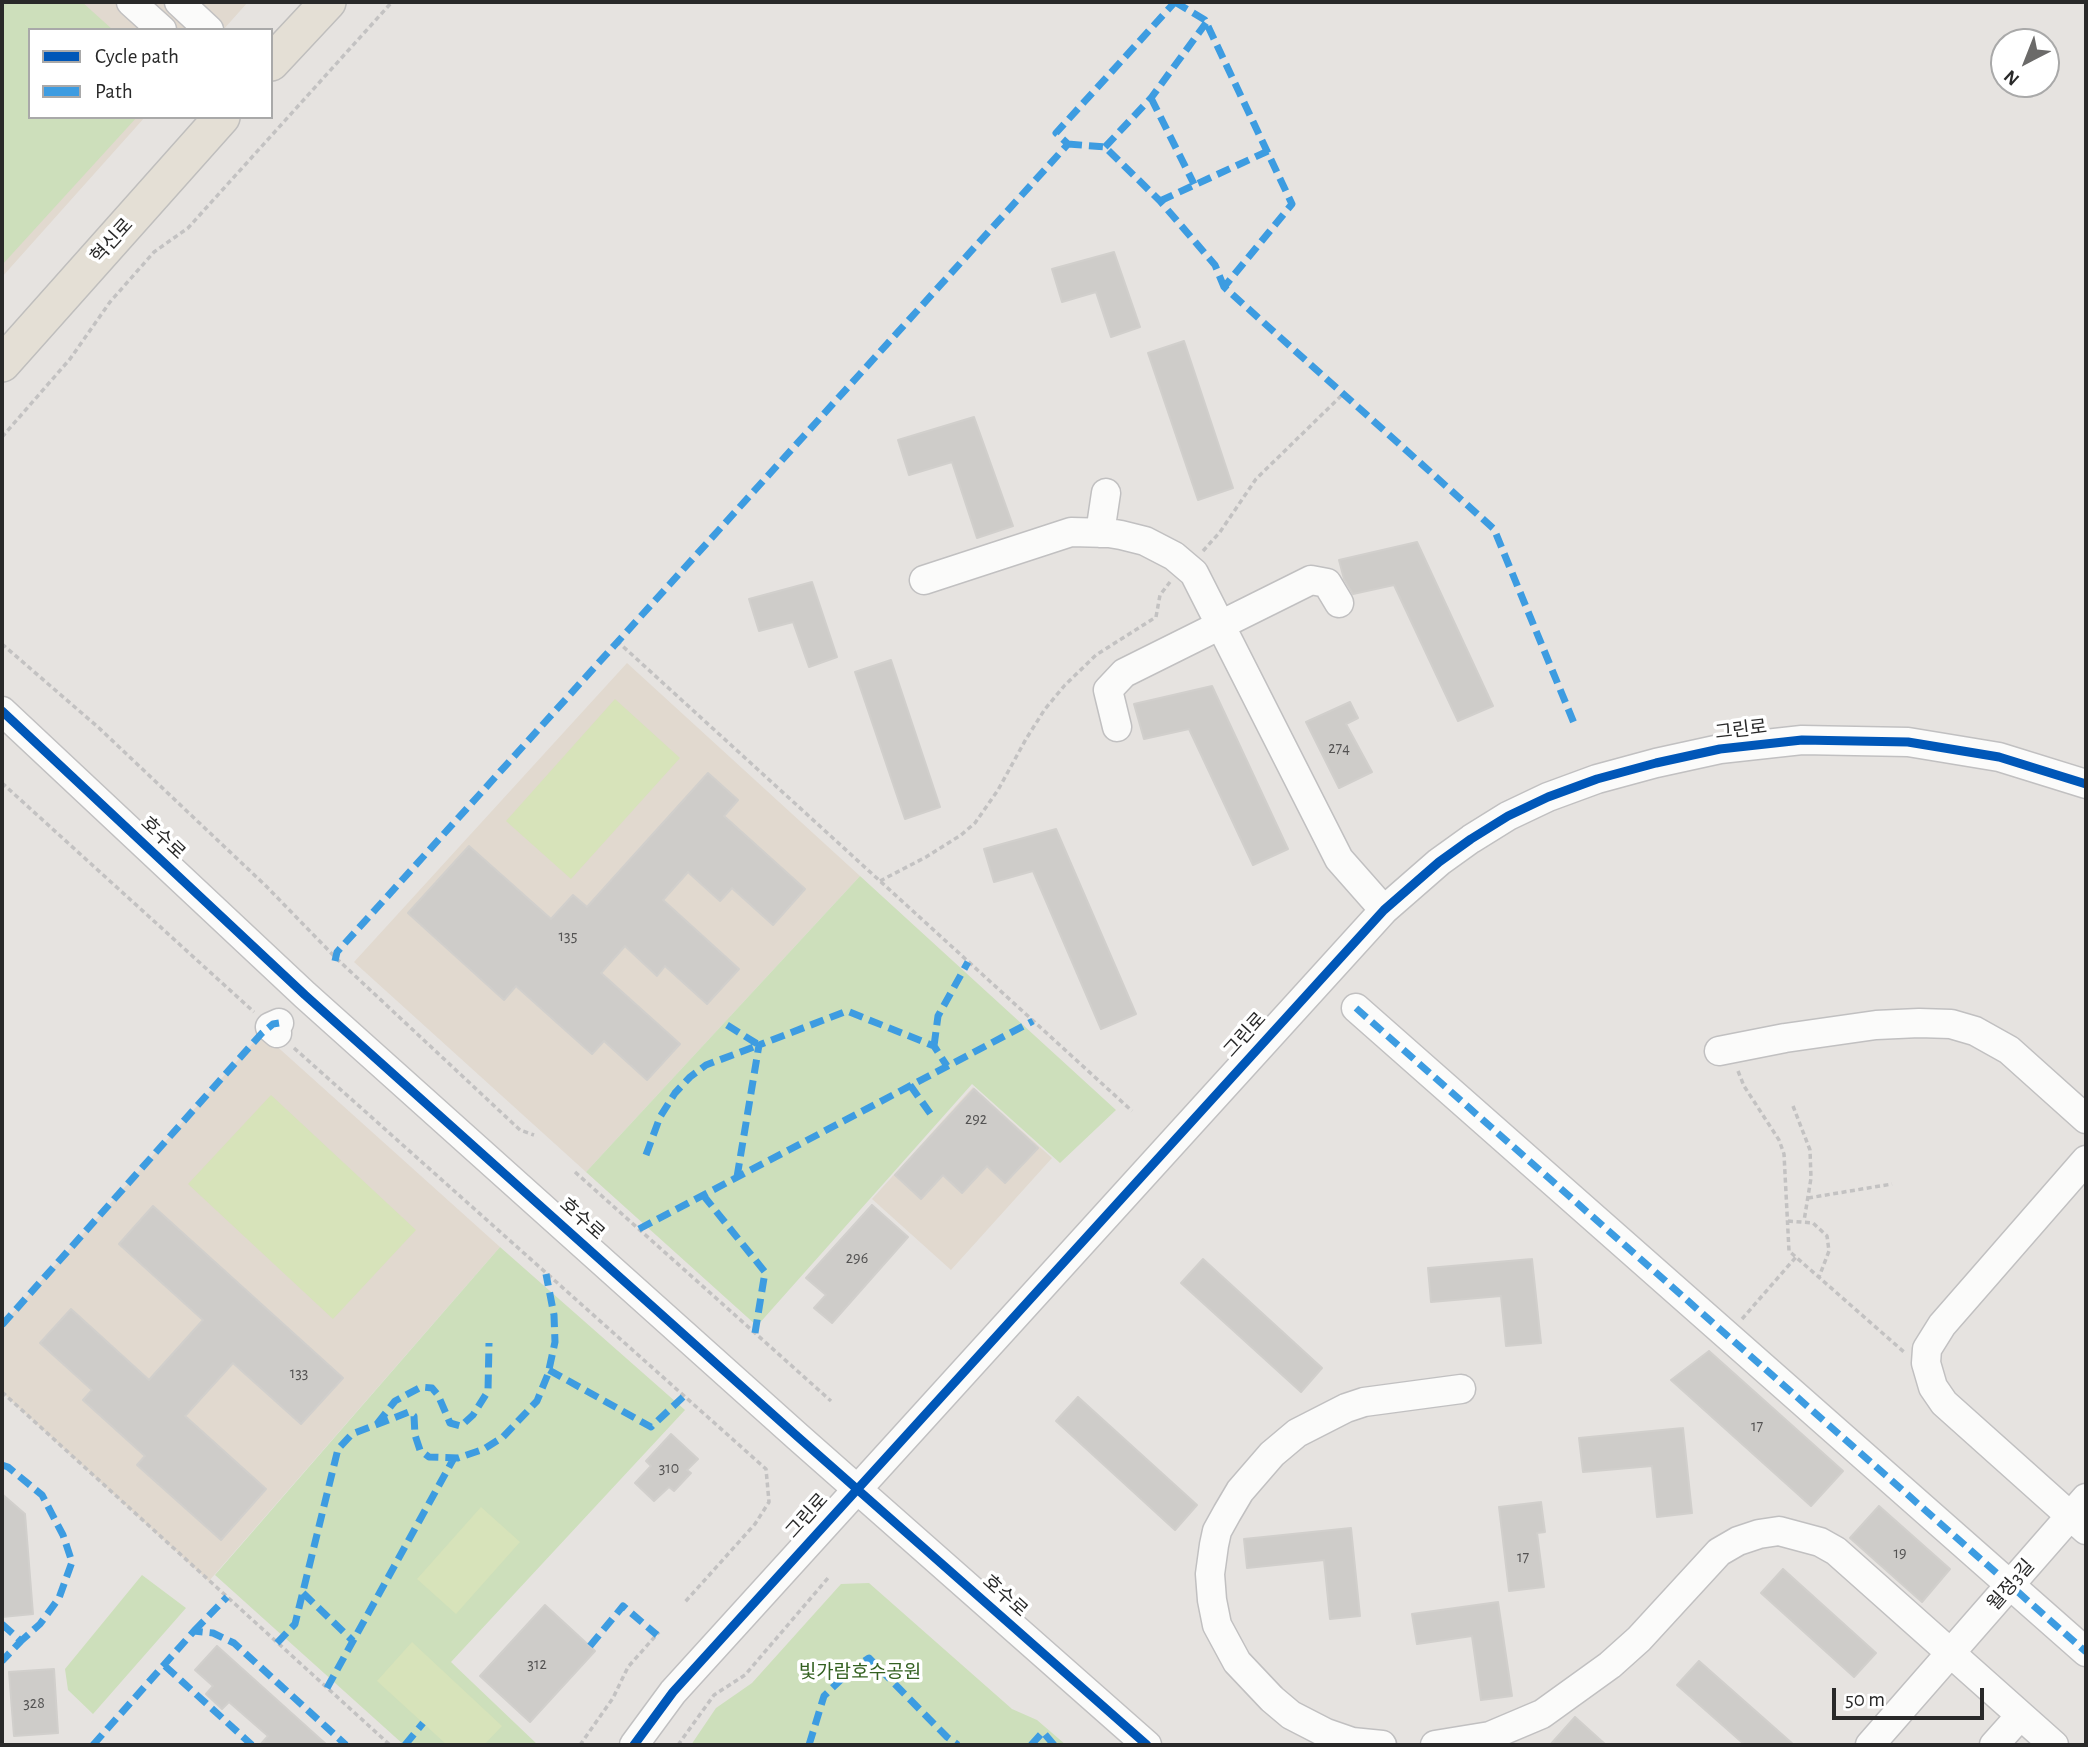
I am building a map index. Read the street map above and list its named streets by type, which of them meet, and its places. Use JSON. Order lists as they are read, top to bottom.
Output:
{
  "streets": {
    "main road": ["혁신로"],
    "street": ["그린로", "호수로", "월정3길"]
  },
  "crossings": [
    ["그린로", "호수로"]
  ],
  "parks": ["빛가람호수공원"],
  "house_numbers": [
    "274",
    "135",
    "292",
    "296",
    "133",
    "17",
    "310",
    "19",
    "17",
    "312",
    "328"
  ],
  "legend": ["Cycle path", "Path"],
  "scale_bar": "50 m",
  "north": "bottom left"
}
